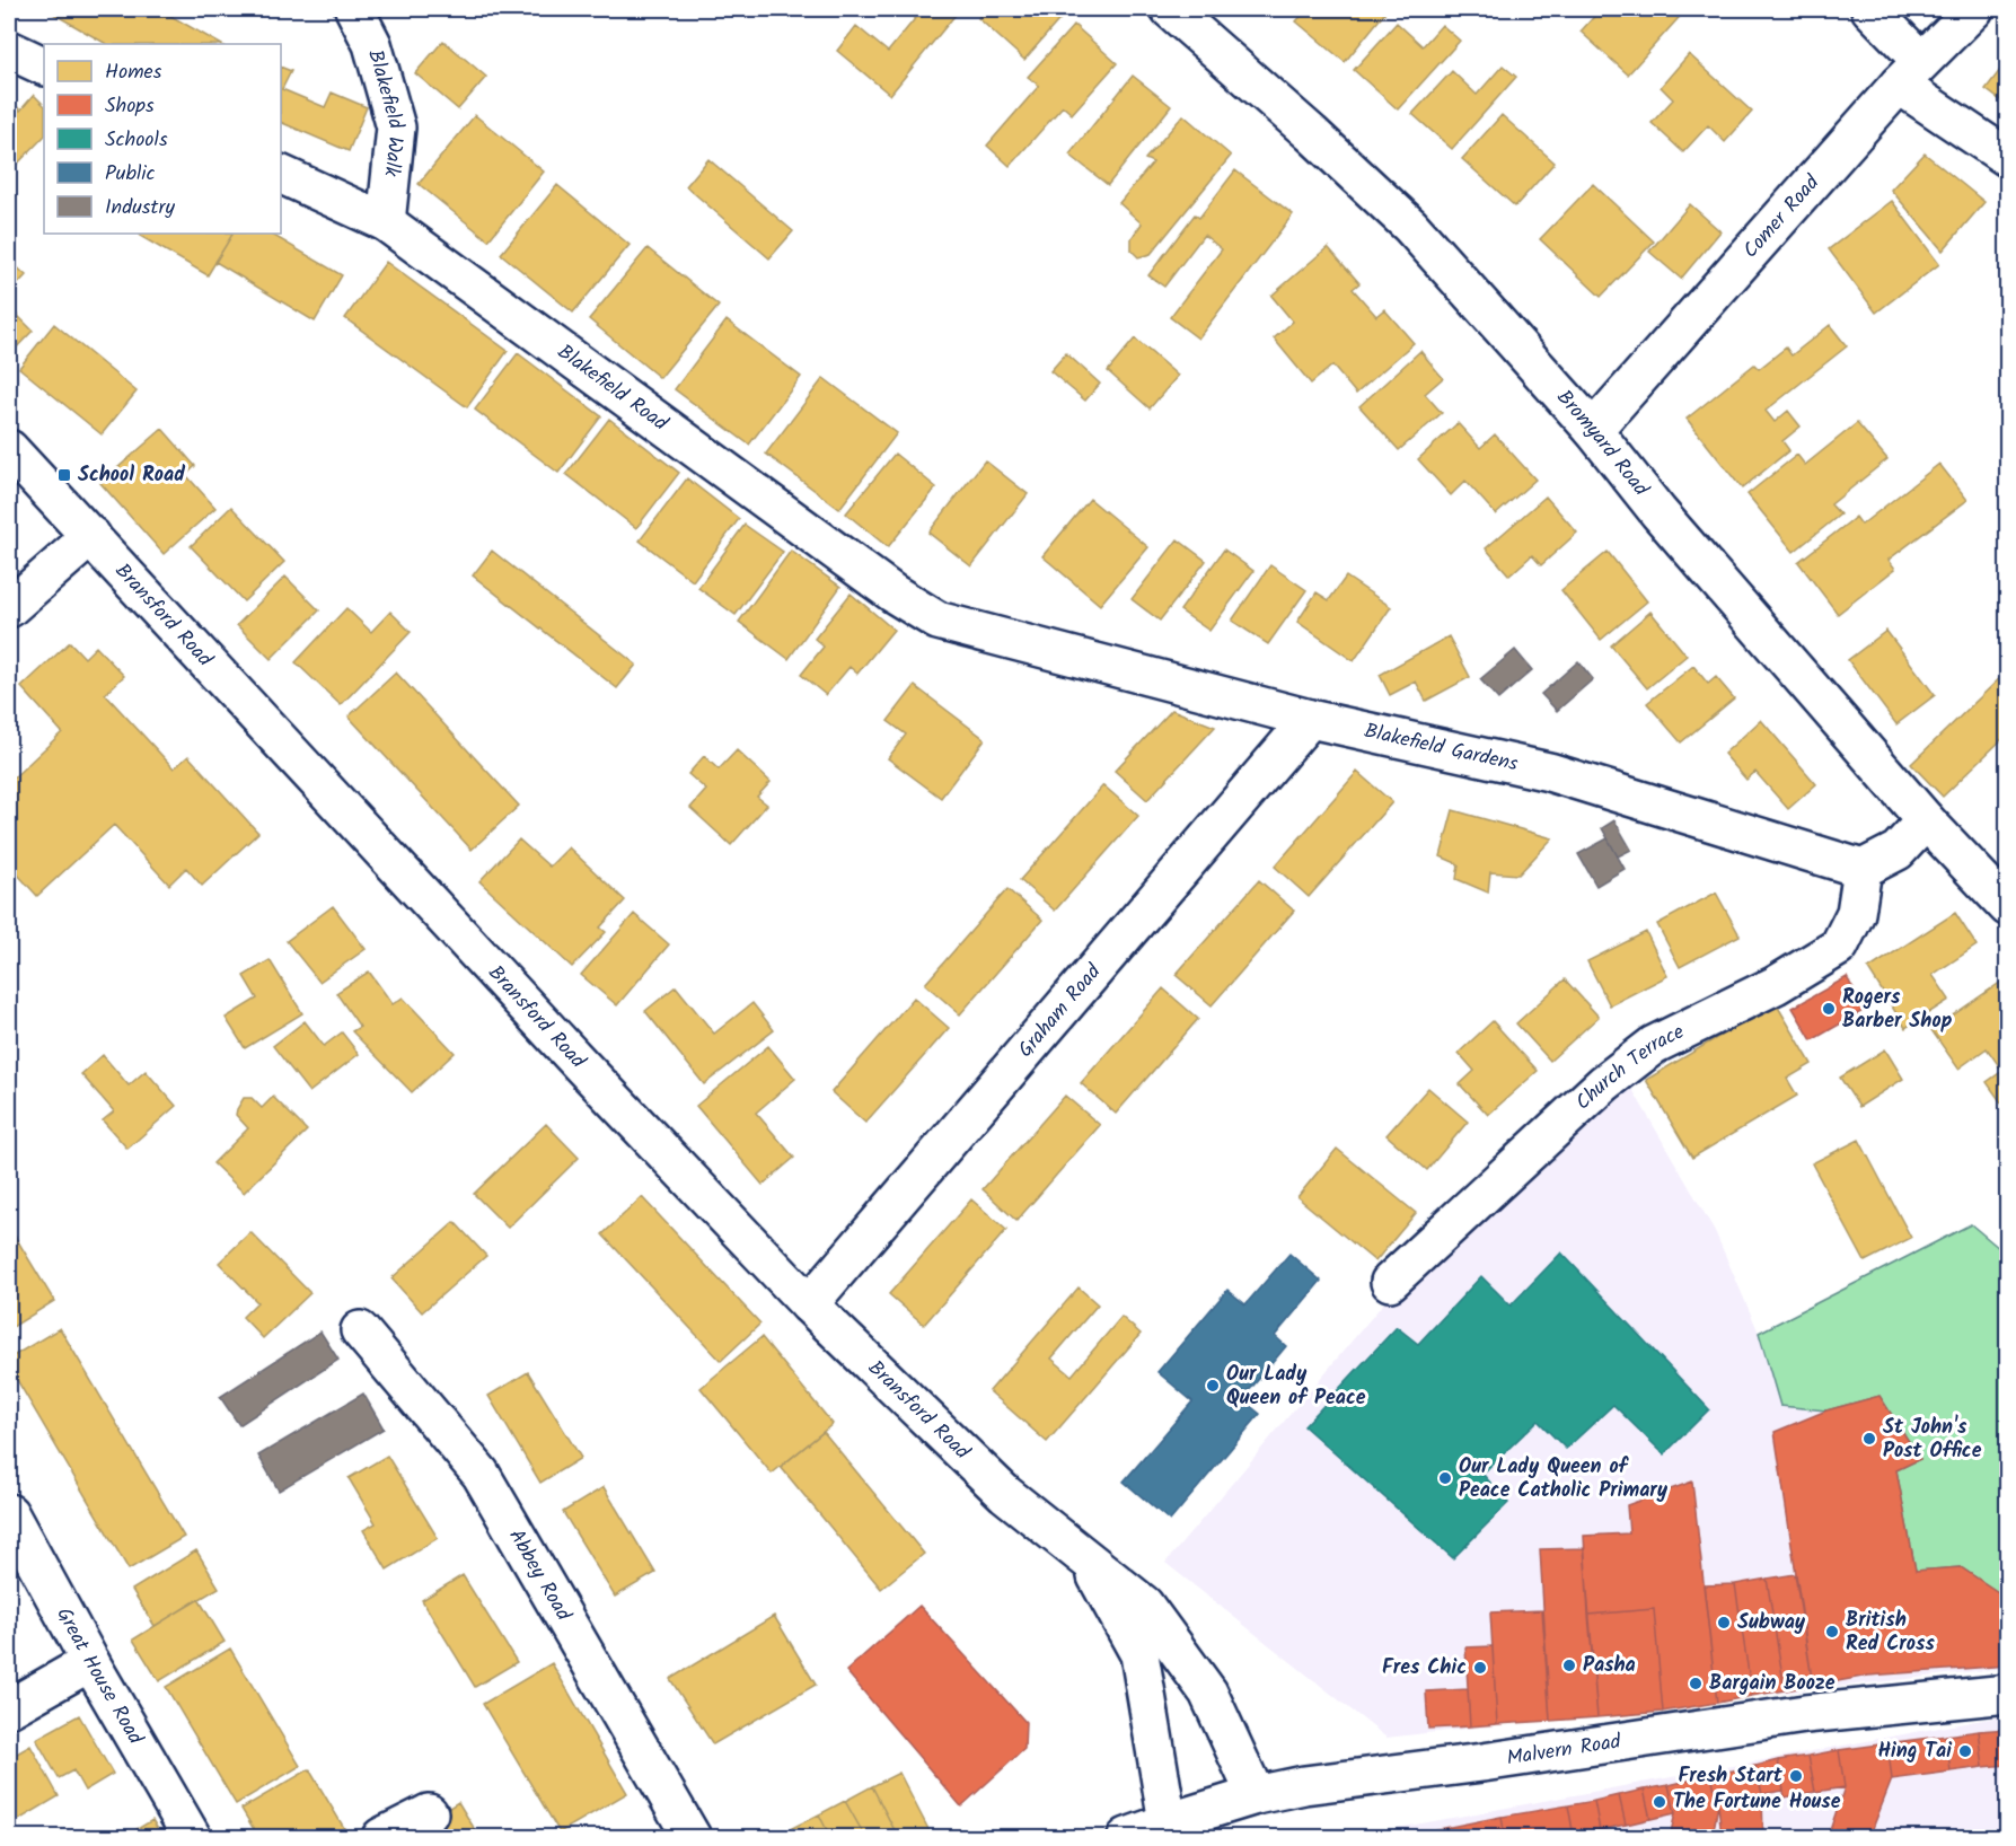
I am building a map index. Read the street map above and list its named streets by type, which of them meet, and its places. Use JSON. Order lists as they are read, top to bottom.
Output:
{
  "streets": {
    "street": [
      "Blakefield Walk",
      "Comer Road",
      "Blakefield Road",
      "Bromyard Road",
      "Bransford Road",
      "Blakefield Gardens",
      "Graham Road",
      "Church Terrace",
      "Abbey Road",
      "Great House Road",
      "Malvern Road"
    ]
  },
  "crossings": [
    ["Blakefield Walk", "Blakefield Road"],
    ["Comer Road", "Bromyard Road"],
    ["Blakefield Road", "Blakefield Gardens"],
    ["Bransford Road", "Graham Road"],
    ["Bransford Road", "Malvern Road"],
    ["Blakefield Gardens", "Graham Road"],
    ["Blakefield Gardens", "Church Terrace"]
  ],
  "places": {
    "transit": ["School Road"],
    "other": [
      "Rogers Barber Shop",
      "Our Lady Queen of Peace",
      "St John's Post Office",
      "Our Lady Queen of Peace Catholic Primary",
      "Subway",
      "British Red Cross",
      "Pasha",
      "Fres Chic",
      "Bargain Booze",
      "Hing Tai",
      "Fresh Start",
      "The Fortune House"
    ]
  },
  "legend": [
    "Homes",
    "Shops",
    "Schools",
    "Public",
    "Industry"
  ]
}
